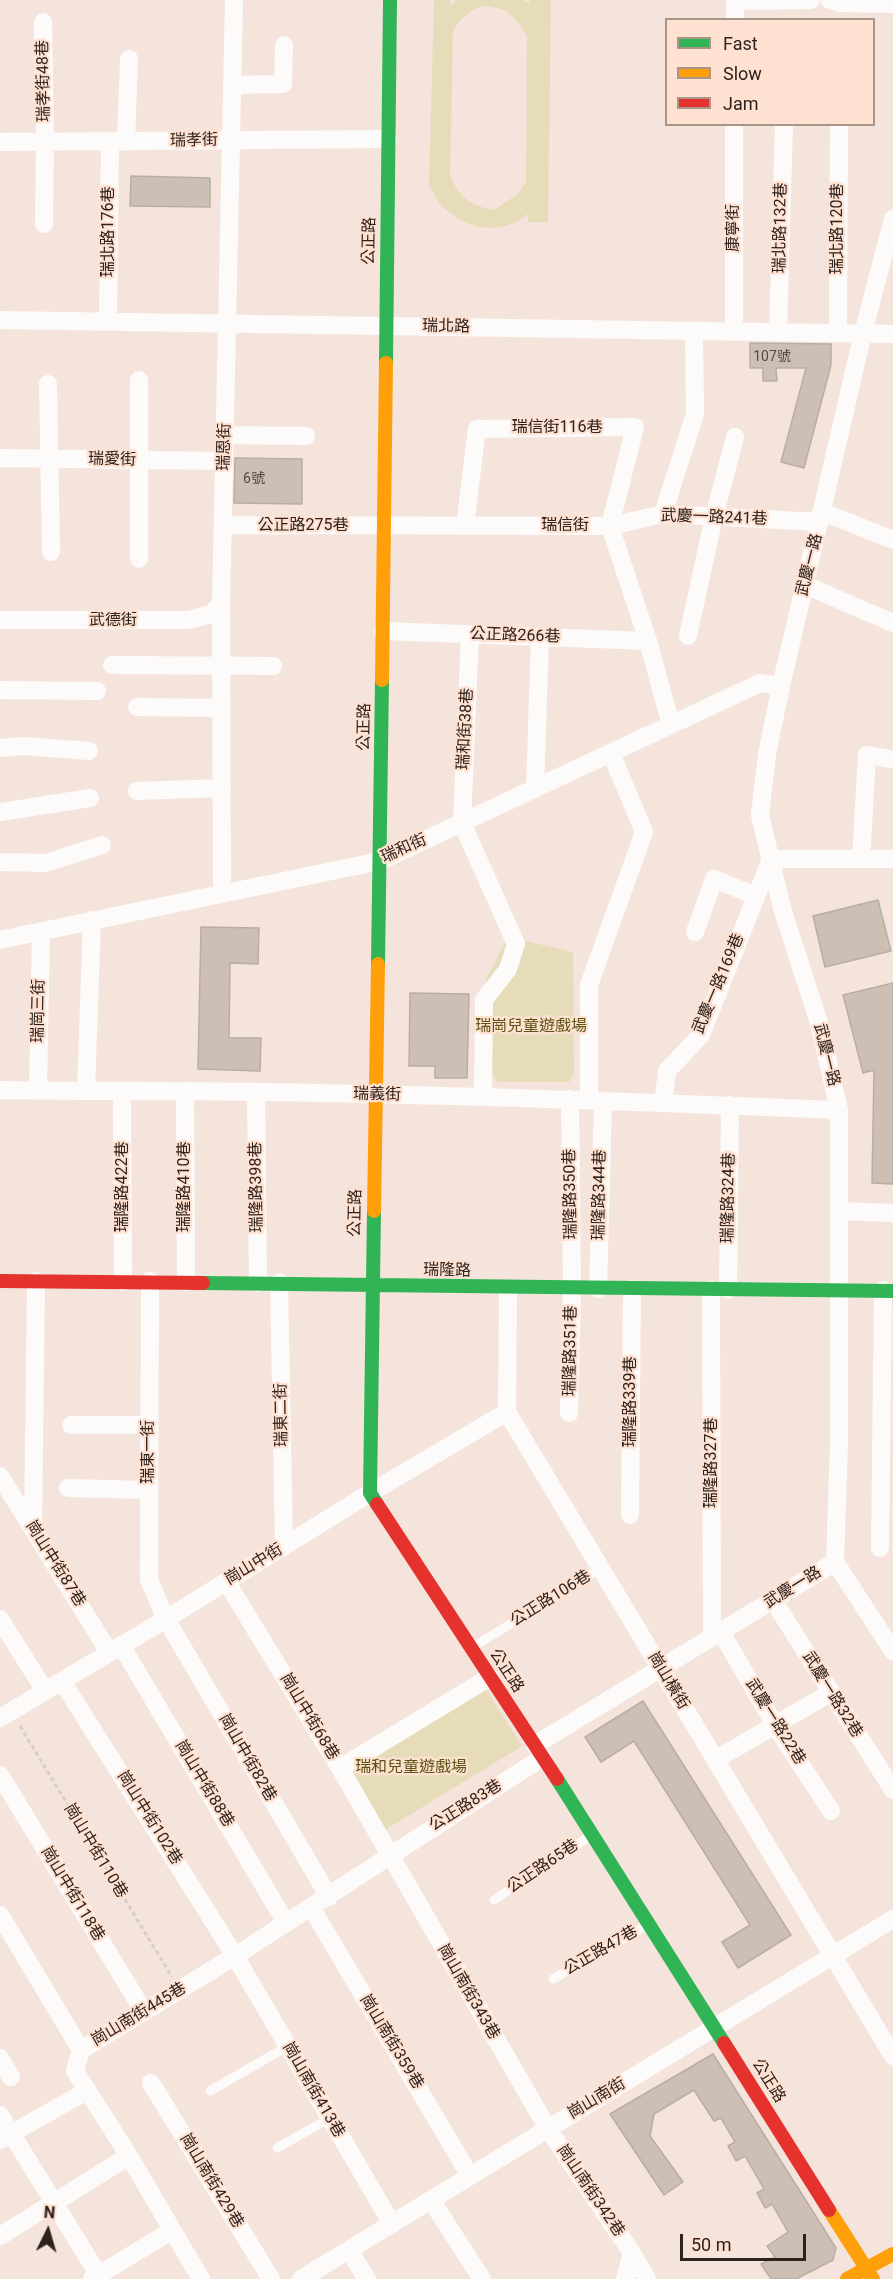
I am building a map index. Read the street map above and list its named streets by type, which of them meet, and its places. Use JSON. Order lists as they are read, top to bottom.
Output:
{
  "streets": {
    "street": [
      "瑞孝街48巷",
      "瑞孝街",
      "康寧街",
      "瑞北路132巷",
      "瑞北路120巷",
      "瑞北路176巷",
      "公正路",
      "瑞北路",
      "瑞信街116巷",
      "瑞恩街",
      "瑞愛街",
      "武慶一路241巷",
      "公正路275巷",
      "瑞信街",
      "武慶一路",
      "武德街",
      "公正路266巷",
      "瑞和街38巷",
      "瑞和街",
      "武慶一路169巷",
      "瑞崗三街",
      "瑞義街",
      "瑞隆路422巷",
      "瑞隆路410巷",
      "瑞隆路398巷",
      "瑞隆路350巷",
      "瑞隆路344巷",
      "瑞隆路324巷",
      "瑞隆路",
      "瑞隆路351巷",
      "瑞隆路339巷",
      "瑞東二街",
      "瑞東一街",
      "瑞隆路327巷",
      "崗山中街87巷",
      "崗山中街",
      "崗山橫街",
      "武慶一路32巷",
      "崗山中街68巷",
      "武慶一路22巷",
      "崗山中街82巷",
      "崗山中街88巷",
      "公正路83巷",
      "崗山中街102巷",
      "崗山中街118巷",
      "崗山南街343巷",
      "崗山南街445巷",
      "崗山南街359巷",
      "崗山南街413巷",
      "崗山南街",
      "崗山南街429巷",
      "崗山南街342巷"
    ],
    "lane": ["公正路106巷", "公正路65巷", "公正路47巷"],
    "path": ["崗山中街110巷"]
  },
  "crossings": [
    ["瑞孝街48巷", "瑞孝街"],
    ["瑞孝街", "瑞北路176巷"],
    ["瑞孝街", "公正路"],
    ["瑞孝街", "瑞恩街"],
    ["康寧街", "瑞北路"],
    ["瑞北路132巷", "瑞北路"],
    ["瑞北路120巷", "瑞北路"],
    ["瑞北路176巷", "瑞北路"],
    ["公正路", "瑞北路"],
    ["公正路", "公正路275巷"],
    ["公正路", "瑞信街"],
    ["公正路", "武慶一路"],
    ["公正路", "公正路266巷"],
    ["公正路", "瑞和街"],
    ["公正路", "瑞義街"],
    ["公正路", "瑞隆路"],
    ["公正路", "崗山中街"],
    ["公正路", "公正路106巷"],
    ["公正路", "公正路83巷"],
    ["公正路", "公正路65巷"],
    ["公正路", "公正路47巷"],
    ["公正路", "崗山南街"],
    ["瑞北路", "瑞恩街"],
    ["瑞北路", "武慶一路"],
    ["瑞信街116巷", "武慶一路241巷"],
    ["瑞信街116巷", "瑞信街"],
    ["瑞恩街", "瑞愛街"],
    ["瑞恩街", "公正路275巷"],
    ["瑞恩街", "武德街"],
    ["瑞恩街", "瑞和街"],
    ["武慶一路241巷", "瑞信街"],
    ["武慶一路241巷", "武慶一路"],
    ["公正路275巷", "瑞信街"],
    ["瑞信街", "公正路266巷"],
    ["瑞信街", "瑞和街"],
    ["武慶一路", "瑞和街"],
    ["武慶一路", "武慶一路169巷"],
    ["武慶一路", "瑞義街"],
    ["武慶一路", "瑞隆路"],
    ["武慶一路", "瑞隆路327巷"],
    ["武慶一路", "崗山橫街"],
    ["武慶一路", "武慶一路32巷"],
    ["武慶一路", "武慶一路22巷"],
    ["武慶一路", "公正路83巷"],
    ["公正路266巷", "瑞和街38巷"],
    ["瑞和街38巷", "瑞和街"],
    ["瑞和街", "瑞崗三街"],
    ["武慶一路169巷", "瑞義街"],
    ["瑞崗三街", "瑞義街"],
    ["瑞義街", "瑞隆路422巷"],
    ["瑞義街", "瑞隆路410巷"],
    ["瑞義街", "瑞隆路398巷"],
    ["瑞義街", "瑞隆路350巷"],
    ["瑞義街", "瑞隆路344巷"],
    ["瑞義街", "瑞隆路324巷"],
    ["瑞隆路422巷", "瑞隆路"],
    ["瑞隆路410巷", "瑞隆路"],
    ["瑞隆路398巷", "瑞隆路"],
    ["瑞隆路350巷", "瑞隆路"],
    ["瑞隆路350巷", "瑞隆路351巷"],
    ["瑞隆路344巷", "瑞隆路"],
    ["瑞隆路324巷", "瑞隆路"],
    ["瑞隆路324巷", "瑞隆路327巷"],
    ["瑞隆路", "瑞隆路351巷"],
    ["瑞隆路", "瑞隆路339巷"],
    ["瑞隆路", "瑞東二街"],
    ["瑞隆路", "瑞東一街"],
    ["瑞隆路", "瑞隆路327巷"],
    ["瑞東二街", "崗山中街"],
    ["瑞東一街", "崗山中街"],
    ["瑞東一街", "崗山中街82巷"],
    ["瑞隆路327巷", "武慶一路22巷"],
    ["崗山中街87巷", "崗山中街"],
    ["崗山中街87巷", "崗山中街88巷"],
    ["崗山中街", "崗山橫街"],
    ["崗山中街", "崗山中街68巷"],
    ["崗山中街", "崗山中街82巷"],
    ["崗山中街", "崗山中街88巷"],
    ["崗山中街", "崗山中街102巷"],
    ["崗山中街", "崗山中街110巷"],
    ["公正路106巷", "崗山橫街"],
    ["崗山橫街", "崗山南街"],
    ["崗山中街68巷", "公正路83巷"],
    ["崗山中街68巷", "崗山南街343巷"],
    ["崗山中街68巷", "崗山南街445巷"],
    ["崗山中街82巷", "崗山南街445巷"],
    ["崗山中街88巷", "崗山南街445巷"],
    ["公正路83巷", "崗山南街343巷"],
    ["公正路83巷", "崗山南街445巷"],
    ["崗山中街102巷", "崗山南街445巷"],
    ["崗山中街102巷", "崗山南街413巷"],
    ["崗山中街110巷", "崗山南街445巷"],
    ["崗山中街118巷", "崗山南街445巷"],
    ["崗山南街343巷", "崗山南街445巷"],
    ["崗山南街343巷", "崗山南街"],
    ["崗山南街343巷", "崗山南街342巷"],
    ["崗山南街445巷", "崗山南街359巷"],
    ["崗山南街445巷", "崗山南街413巷"],
    ["崗山南街359巷", "崗山南街"],
    ["崗山南街413巷", "崗山南街"],
    ["崗山南街", "崗山南街342巷"]
  ],
  "parks": ["瑞崗兒童遊戲場", "瑞和兒童遊戲場"],
  "house_numbers": ["107號", "6號"],
  "legend": ["Fast", "Slow", "Jam"],
  "scale_bar": "50 m",
  "north": "top"
}
